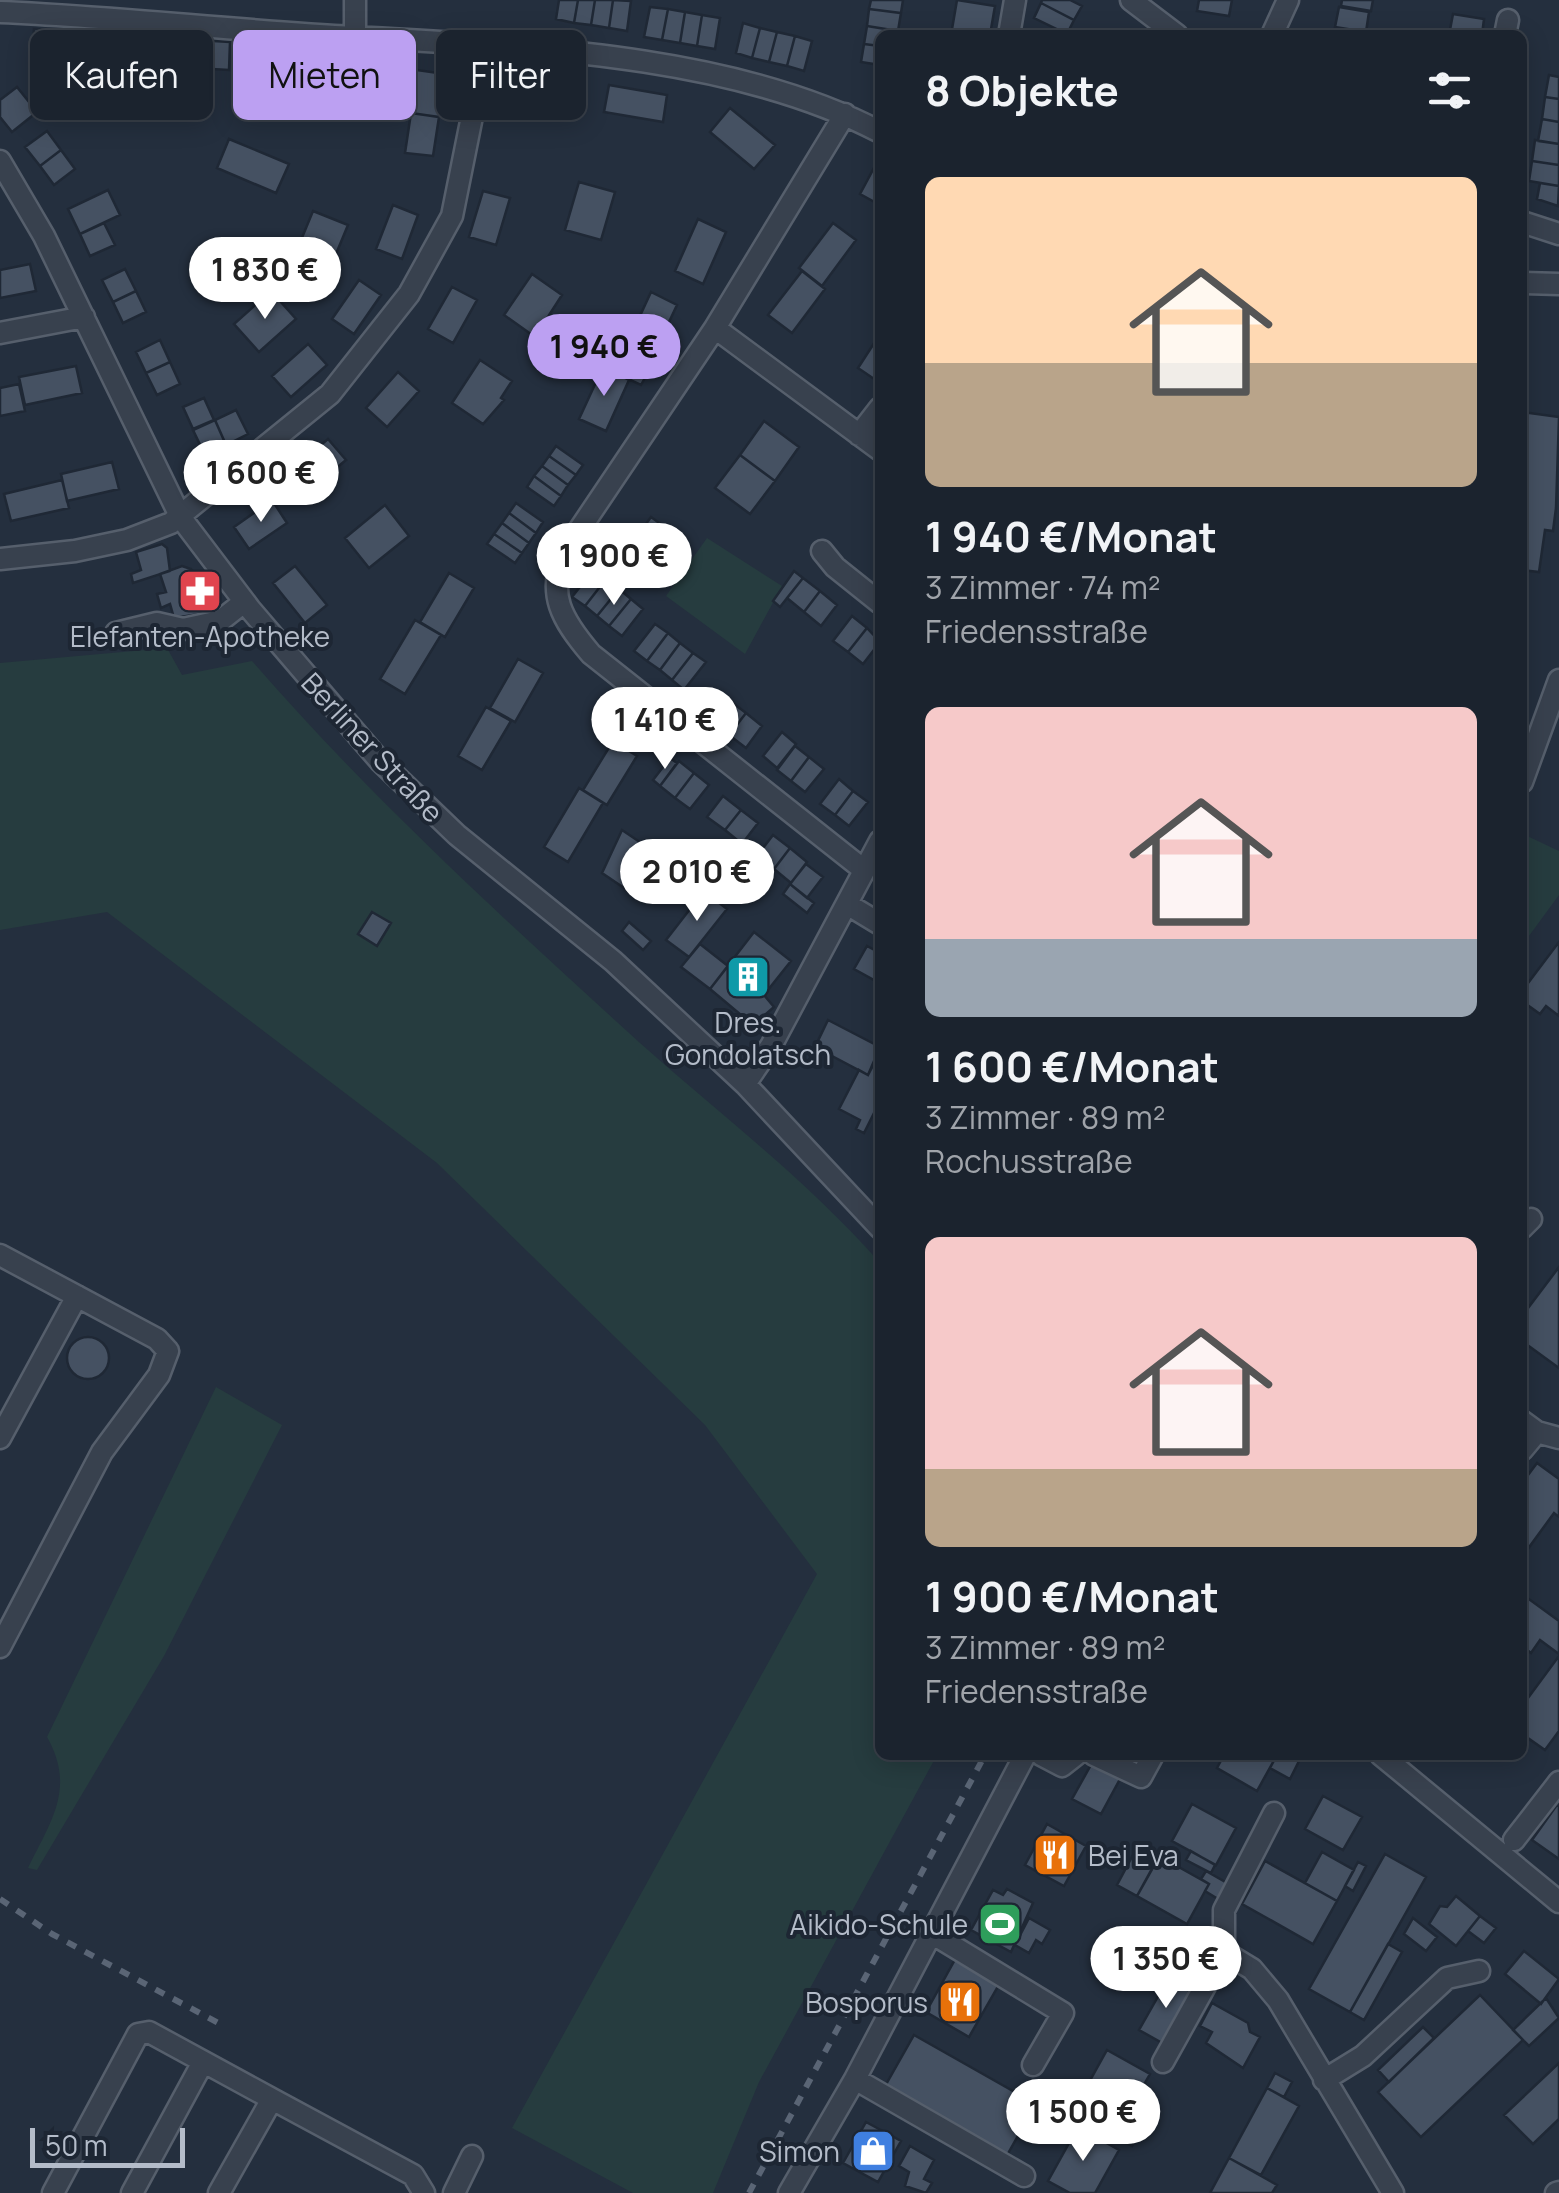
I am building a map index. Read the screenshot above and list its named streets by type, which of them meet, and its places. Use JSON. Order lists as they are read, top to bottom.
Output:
{
  "streets": {
    "street": ["Berliner Straße"]
  },
  "places": {
    "pharmacy": ["Elefanten-Apotheke"],
    "building": ["Dres. Gondolatsch"],
    "restaurant": ["Bei Eva", "Bosporus"],
    "sports": ["Aikido-Schule"],
    "shop": ["Simon"]
  },
  "scale_bar": "50 m",
  "page": {
    "chip": ["Kaufen", "Mieten", "Filter"],
    "heading": "8 Objekte",
    "list": [
      {
        "name": "1 940 €/Monat",
        "note": "3 Zimmer · 74 m² · Friedensstraße"
      },
      {
        "name": "1 600 €/Monat",
        "note": "3 Zimmer · 89 m² · Rochusstraße"
      },
      {
        "name": "1 900 €/Monat",
        "note": "3 Zimmer · 89 m² · Friedensstraße"
      }
    ],
    "price": [
      "1 830 €",
      "1 940 €",
      "1 600 €",
      "1 900 €",
      "1 410 €",
      "2 010 €",
      "1 350 €",
      "1 500 €"
    ],
    "scale": "50 m"
  }
}
